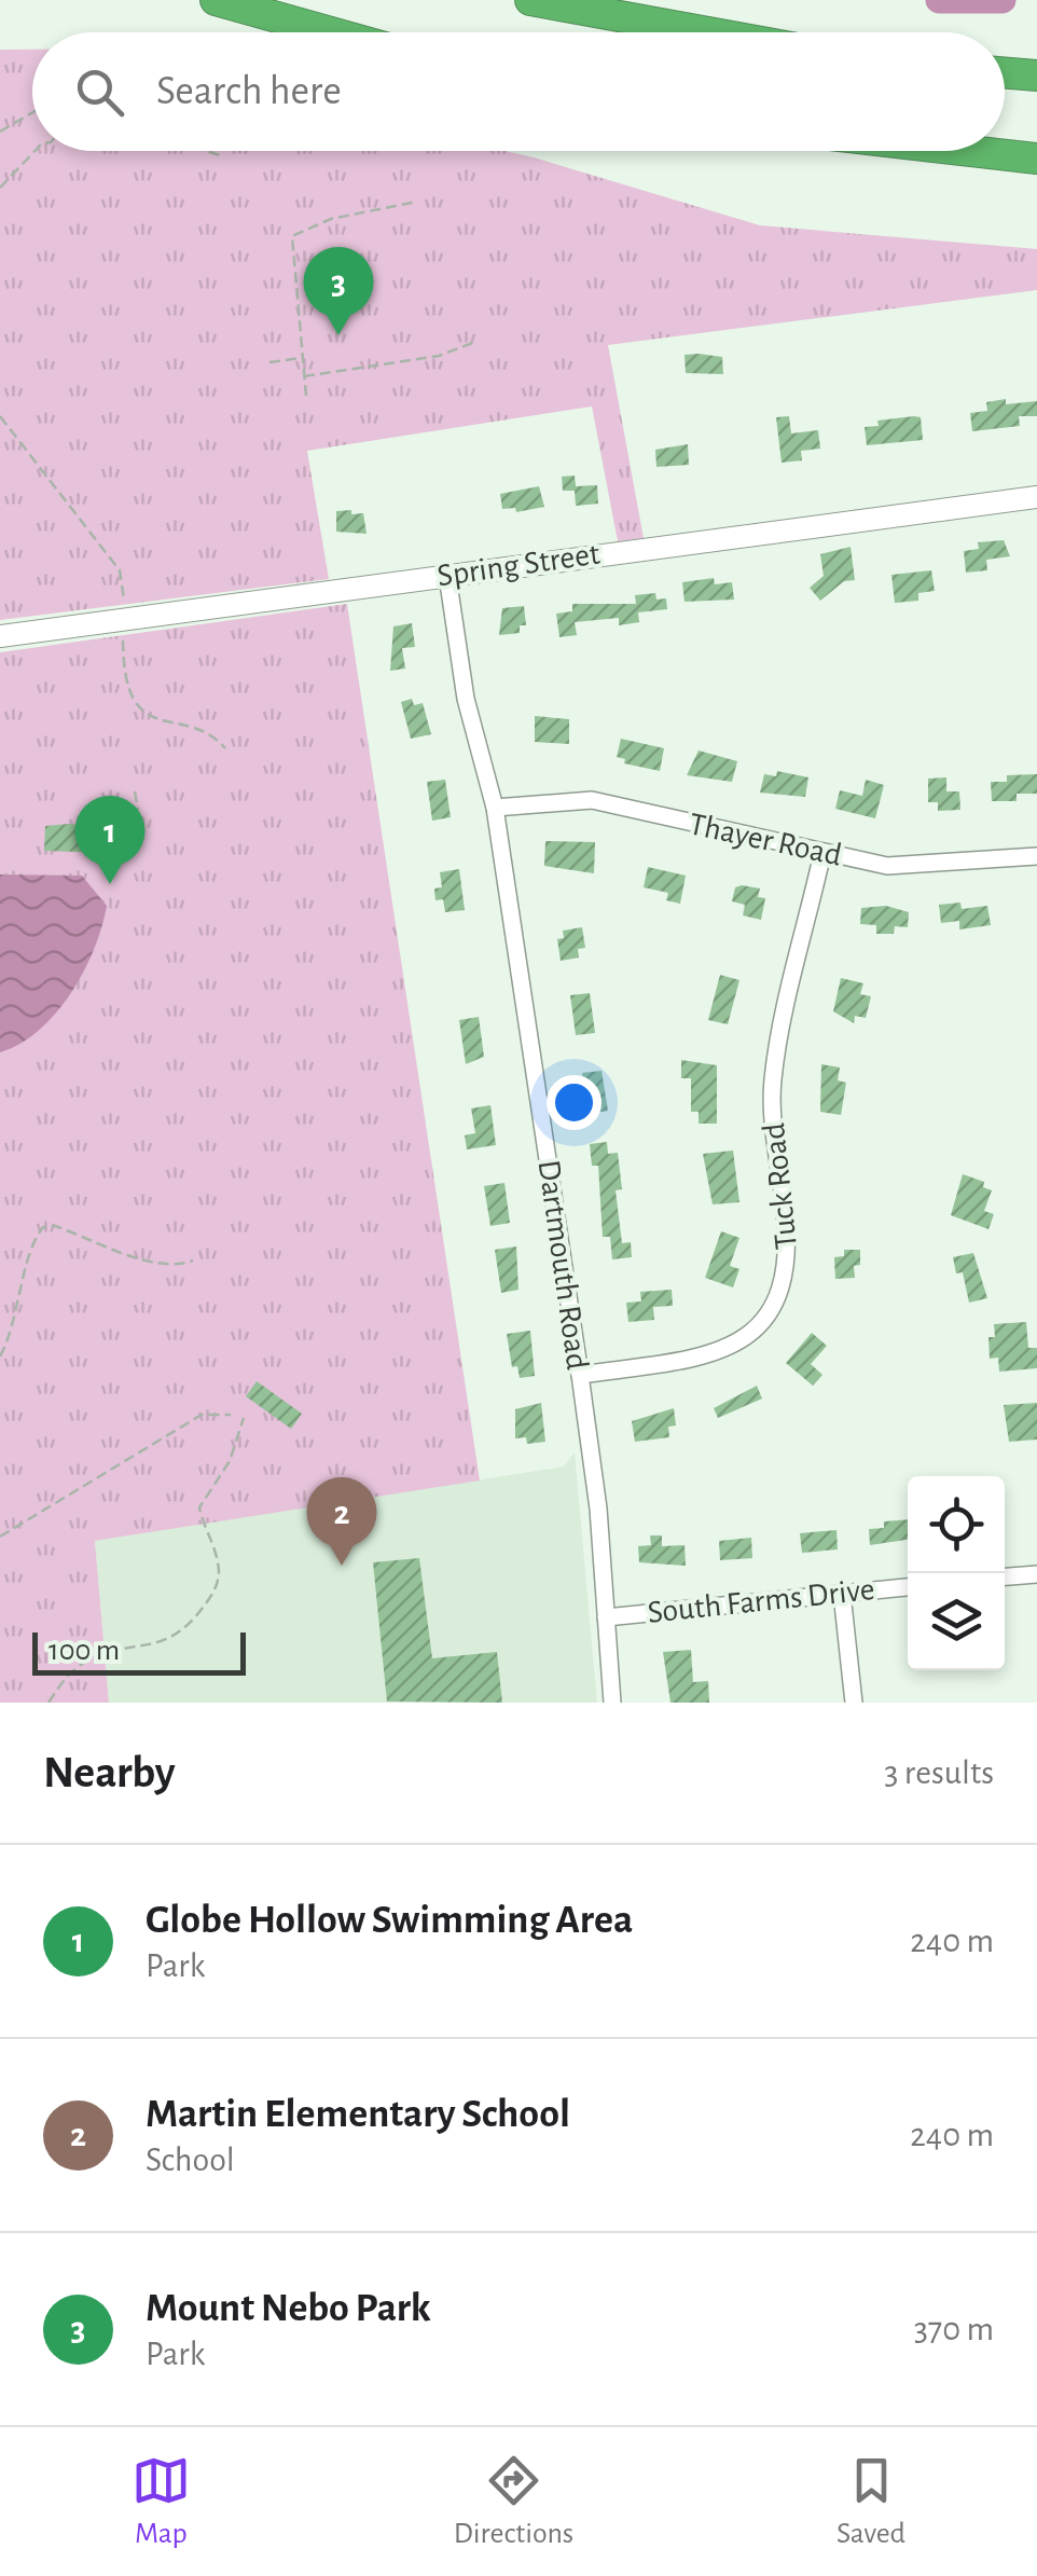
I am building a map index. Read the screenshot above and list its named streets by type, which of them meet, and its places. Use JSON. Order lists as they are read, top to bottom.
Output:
{
  "streets": {
    "street": [
      "Spring Street",
      "Thayer Road",
      "Tuck Road",
      "Dartmouth Road",
      "South Farms Drive"
    ]
  },
  "crossings": [
    ["Spring Street", "Dartmouth Road"],
    ["Thayer Road", "Tuck Road"],
    ["Thayer Road", "Dartmouth Road"],
    ["Tuck Road", "Dartmouth Road"],
    ["Dartmouth Road", "South Farms Drive"]
  ],
  "scale_bar": "100 m",
  "page": {
    "search": "Search here",
    "pins": ["3", "1", "2"],
    "scale": "100 m",
    "heading": ["Nearby", "3 results"],
    "list": [
      {
        "mark": "1",
        "name": "Globe Hollow Swimming Area",
        "note": "Park",
        "value": "240 m"
      },
      {
        "mark": "2",
        "name": "Martin Elementary School",
        "note": "School",
        "value": "240 m"
      },
      {
        "mark": "3",
        "name": "Mount Nebo Park",
        "note": "Park",
        "value": "370 m"
      }
    ],
    "nav": ["Map", "Directions", "Saved"]
  }
}
